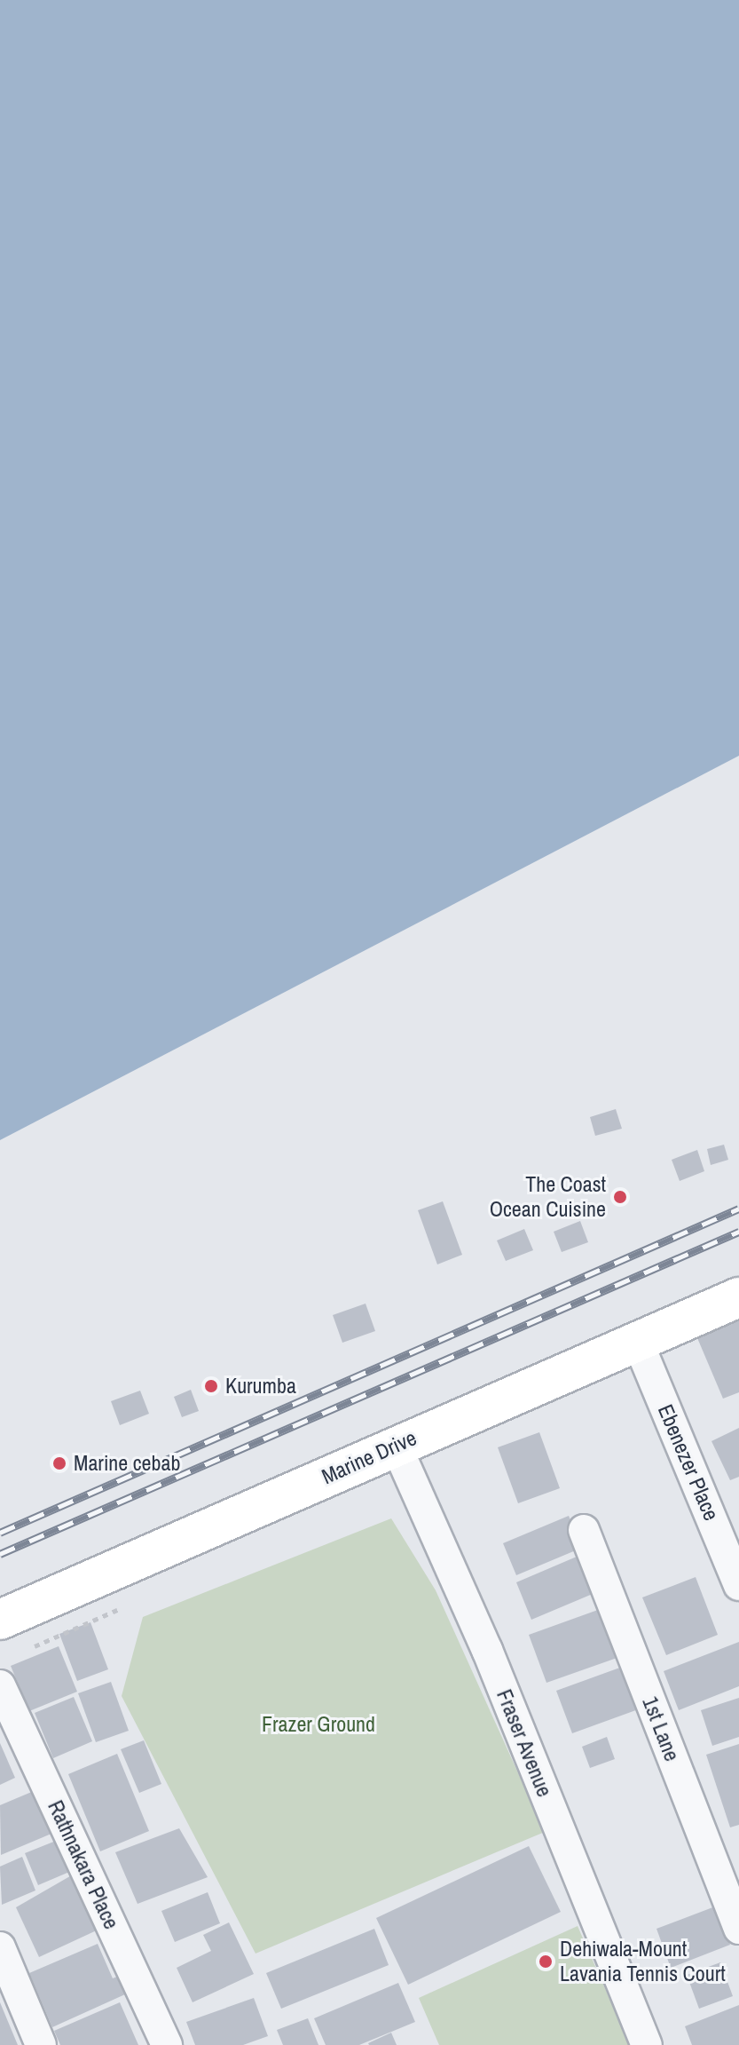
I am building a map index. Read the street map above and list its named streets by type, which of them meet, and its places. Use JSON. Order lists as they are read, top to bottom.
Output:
{
  "streets": {
    "main road": ["Marine Drive"],
    "street": [
      "Ebenezer Place",
      "1st Lane",
      "Fraser Avenue",
      "Rathnakara Place"
    ]
  },
  "crossings": [
    ["Marine Drive", "Ebenezer Place"],
    ["Marine Drive", "Fraser Avenue"]
  ],
  "parks": ["Frazer Ground"],
  "places": [
    "The Coast Ocean Cuisine",
    "Kurumba",
    "Marine cebab",
    "Dehiwala-Mount Lavania Tennis Court"
  ]
}
